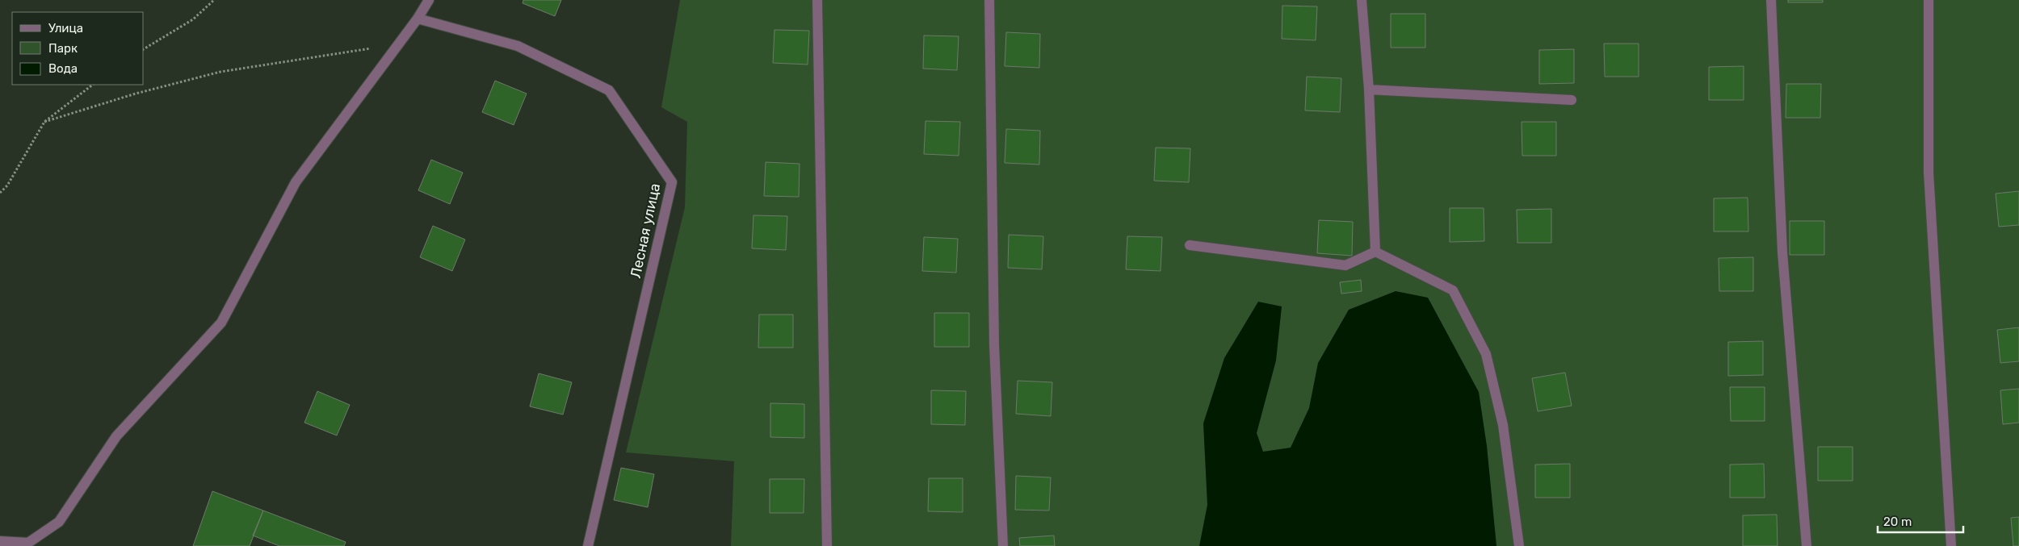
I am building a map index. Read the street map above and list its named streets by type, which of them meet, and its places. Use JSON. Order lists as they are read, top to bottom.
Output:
{
  "streets": {
    "street": ["Лесная улица"]
  },
  "legend": ["Улица", "Парк", "Вода"],
  "scale_bar": "20 m"
}
